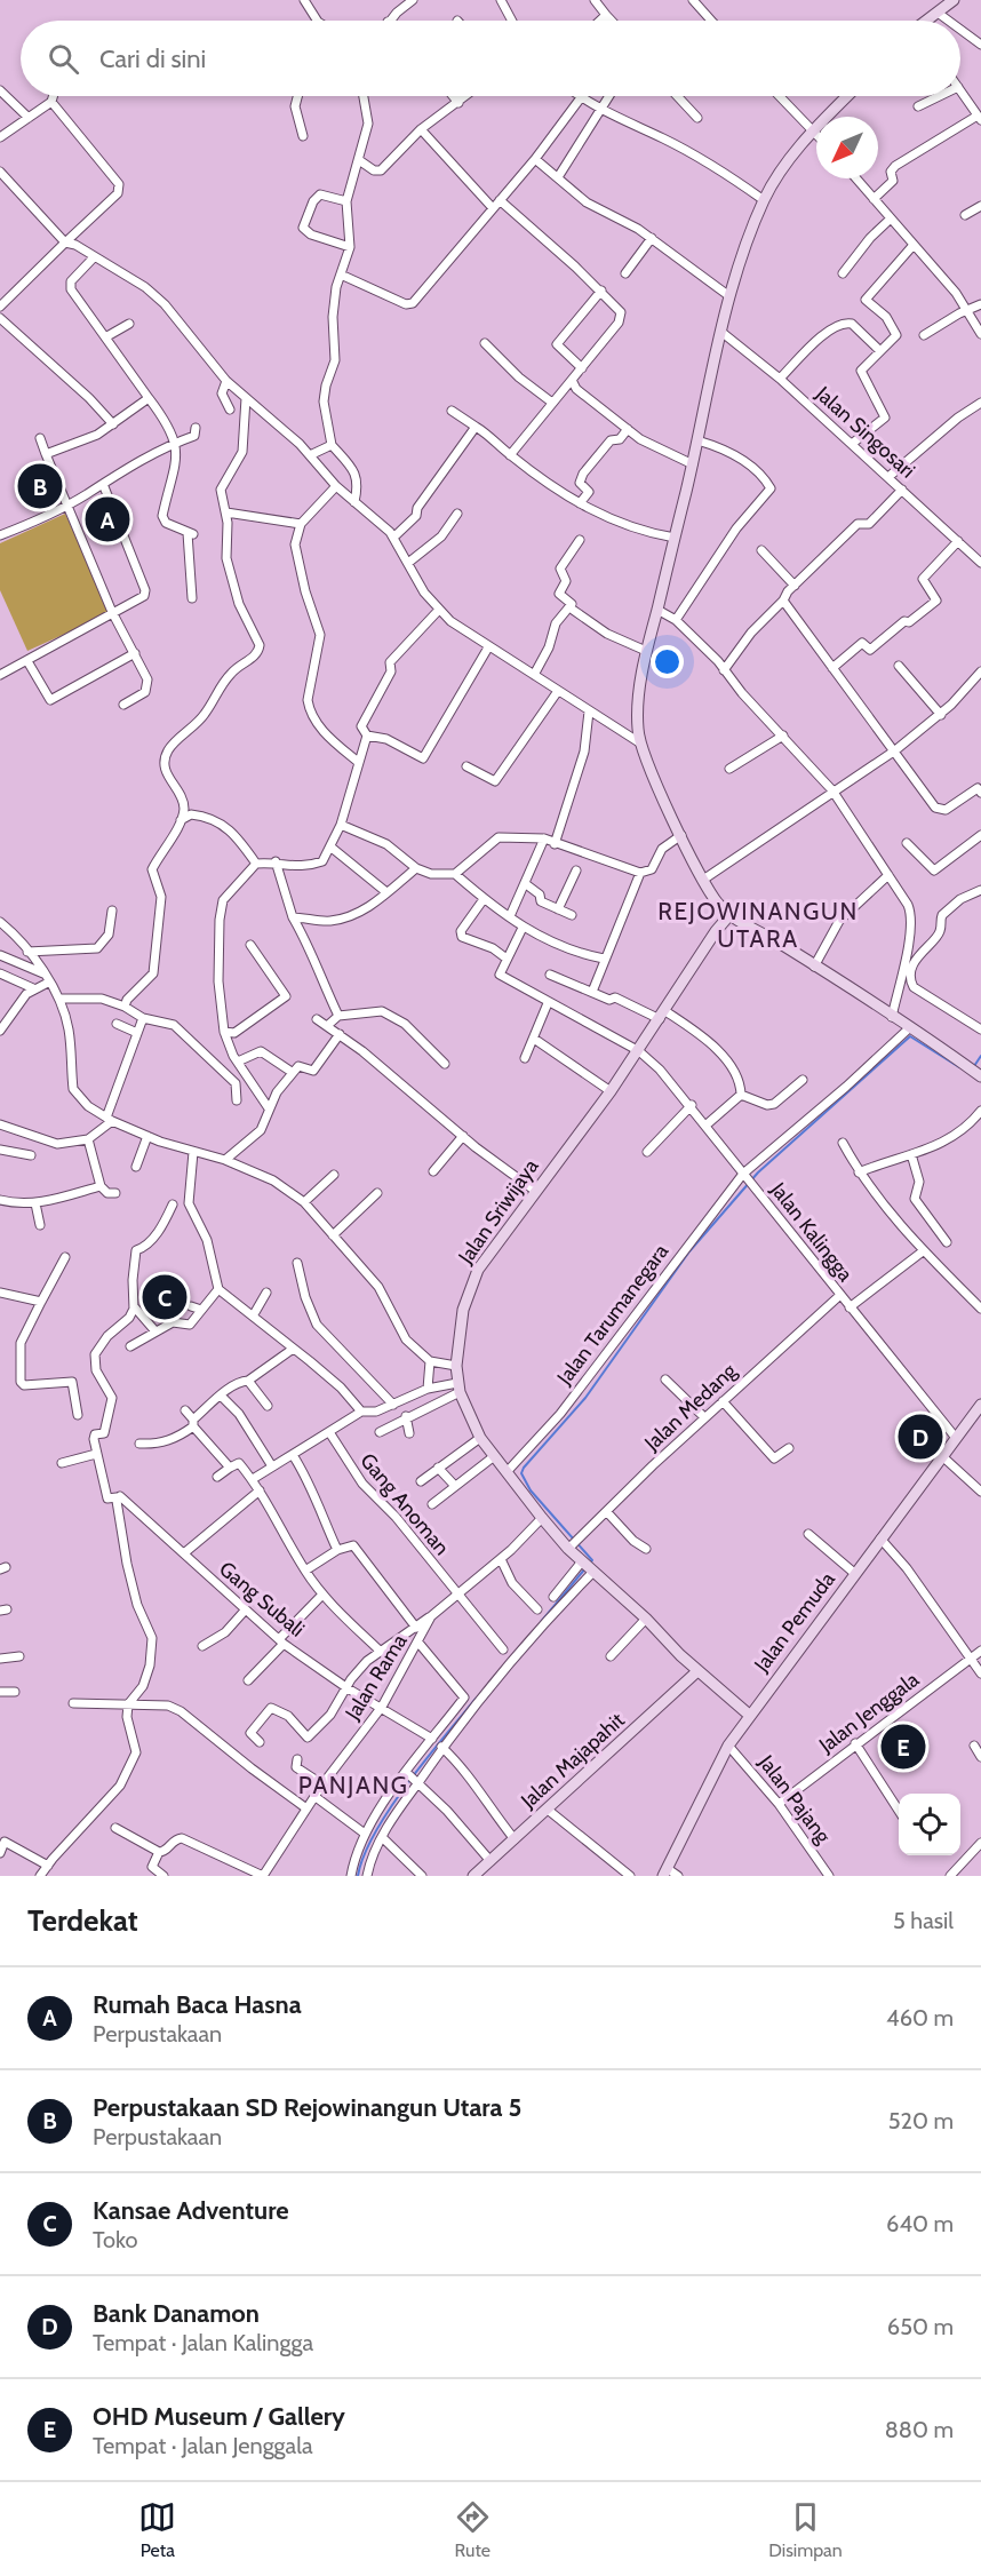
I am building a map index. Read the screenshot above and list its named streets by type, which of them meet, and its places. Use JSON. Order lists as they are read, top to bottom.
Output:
{
  "streets": {
    "street": [
      "Jalan Singosari",
      "Jalan Sriwijaya",
      "Jalan Kalingga",
      "Jalan Tarumanegara",
      "Jalan Medang",
      "Gang Anoman",
      "Gang Subali",
      "Jalan Pemuda",
      "Jalan Rama",
      "Jalan Jenggala",
      "Jalan Majapahit",
      "Jalan Pajang"
    ]
  },
  "crossings": [
    ["Jalan Sriwijaya", "Jalan Kalingga"],
    ["Jalan Sriwijaya", "Jalan Tarumanegara"],
    ["Jalan Sriwijaya", "Jalan Medang"],
    ["Jalan Sriwijaya", "Jalan Pemuda"],
    ["Jalan Sriwijaya", "Jalan Rama"],
    ["Jalan Sriwijaya", "Jalan Majapahit"],
    ["Jalan Kalingga", "Jalan Tarumanegara"],
    ["Jalan Kalingga", "Jalan Medang"],
    ["Jalan Kalingga", "Jalan Pemuda"],
    ["Gang Anoman", "Jalan Rama"],
    ["Gang Subali", "Jalan Rama"],
    ["Jalan Pemuda", "Jalan Pajang"],
    ["Jalan Jenggala", "Jalan Pajang"]
  ],
  "districts": ["REJOWINANGUN UTARA", "PANJANG"],
  "north": "bottom left",
  "page": {
    "search": "Cari di sini",
    "pins": [
      "B",
      "A",
      "C",
      "D",
      "E"
    ],
    "heading": ["Terdekat", "5 hasil"],
    "list": [
      {
        "mark": "A",
        "name": "Rumah Baca Hasna",
        "note": "Perpustakaan",
        "value": "460 m"
      },
      {
        "mark": "B",
        "name": "Perpustakaan SD Rejowinangun Utara 5",
        "note": "Perpustakaan",
        "value": "520 m"
      },
      {
        "mark": "C",
        "name": "Kansae Adventure",
        "note": "Toko",
        "value": "640 m"
      },
      {
        "mark": "D",
        "name": "Bank Danamon",
        "note": "Tempat · Jalan Kalingga",
        "value": "650 m"
      },
      {
        "mark": "E",
        "name": "OHD Museum / Gallery",
        "note": "Tempat · Jalan Jenggala",
        "value": "880 m"
      }
    ],
    "nav": ["Peta", "Rute", "Disimpan"]
  }
}
